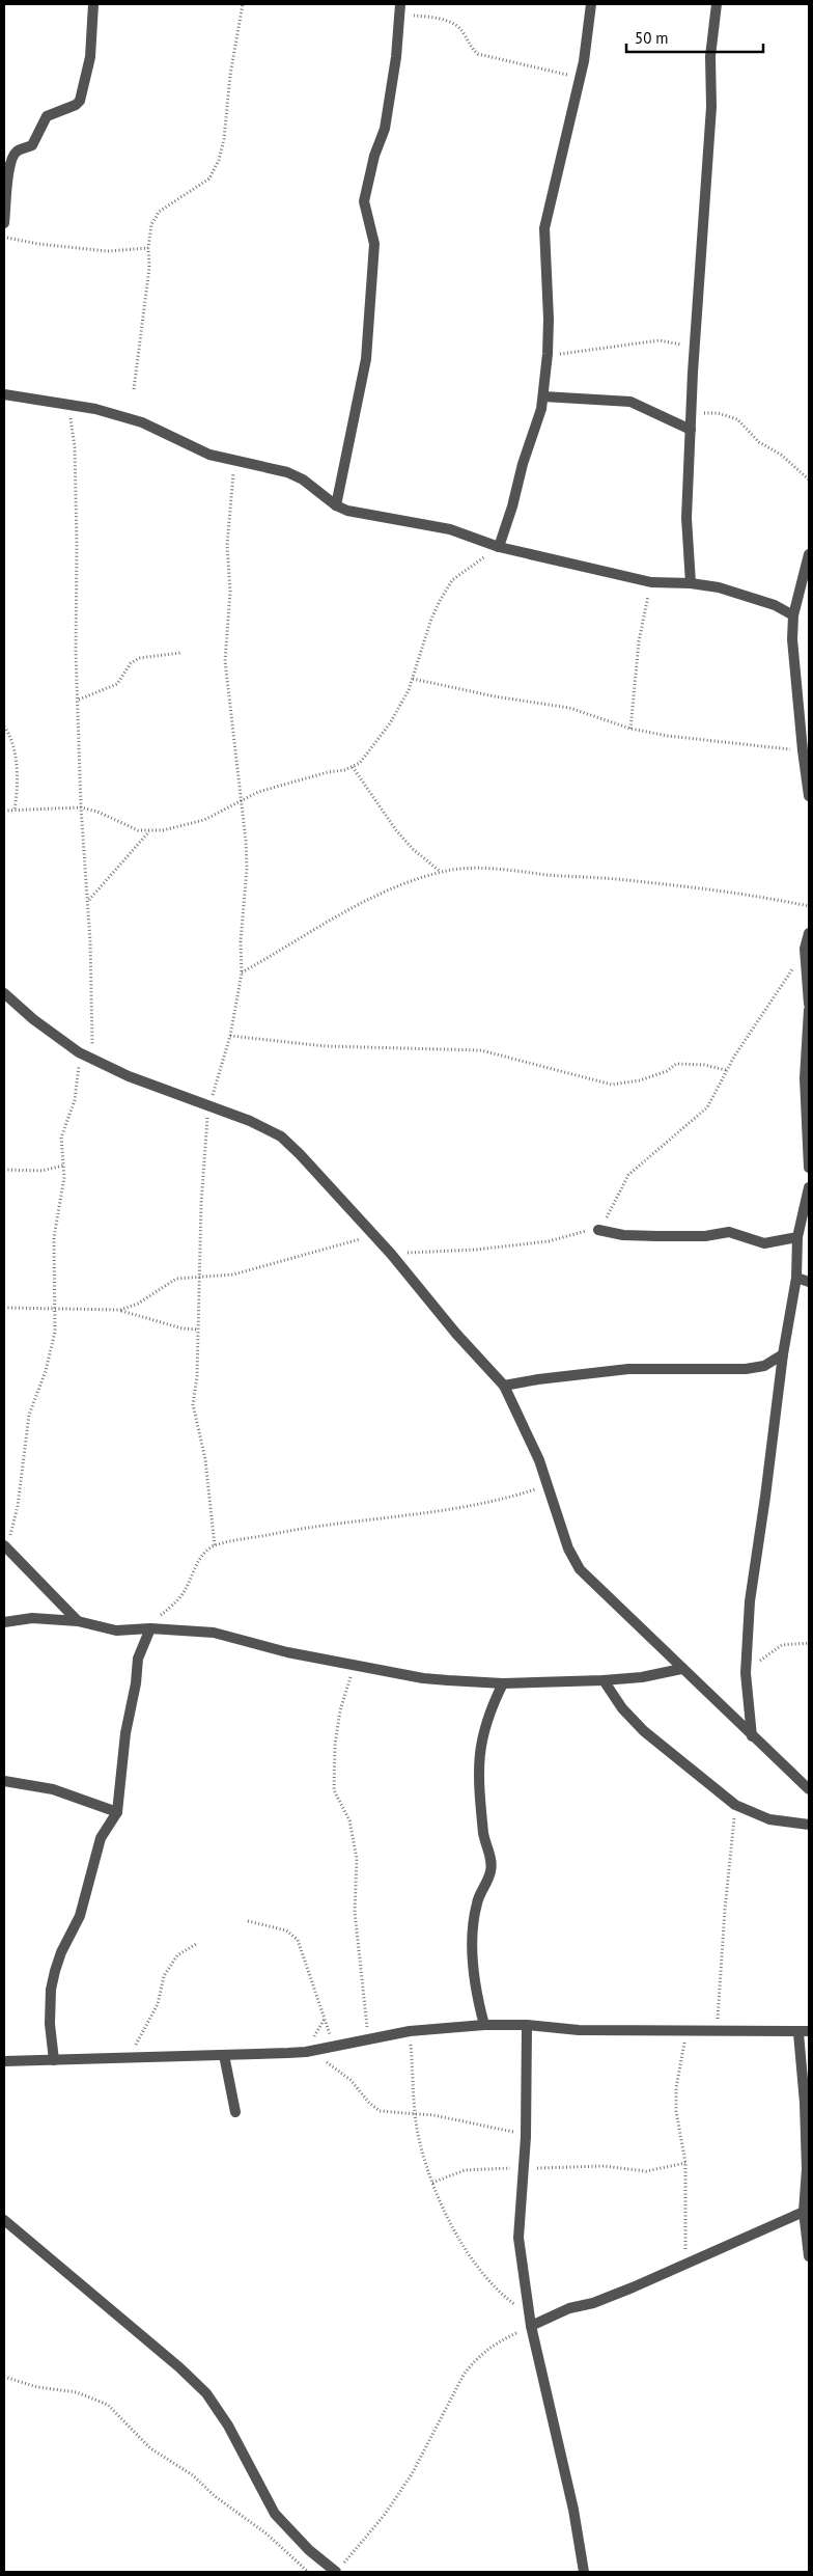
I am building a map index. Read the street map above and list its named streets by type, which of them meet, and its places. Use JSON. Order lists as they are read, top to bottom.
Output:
{
  "scale_bar": "50 m"
}
